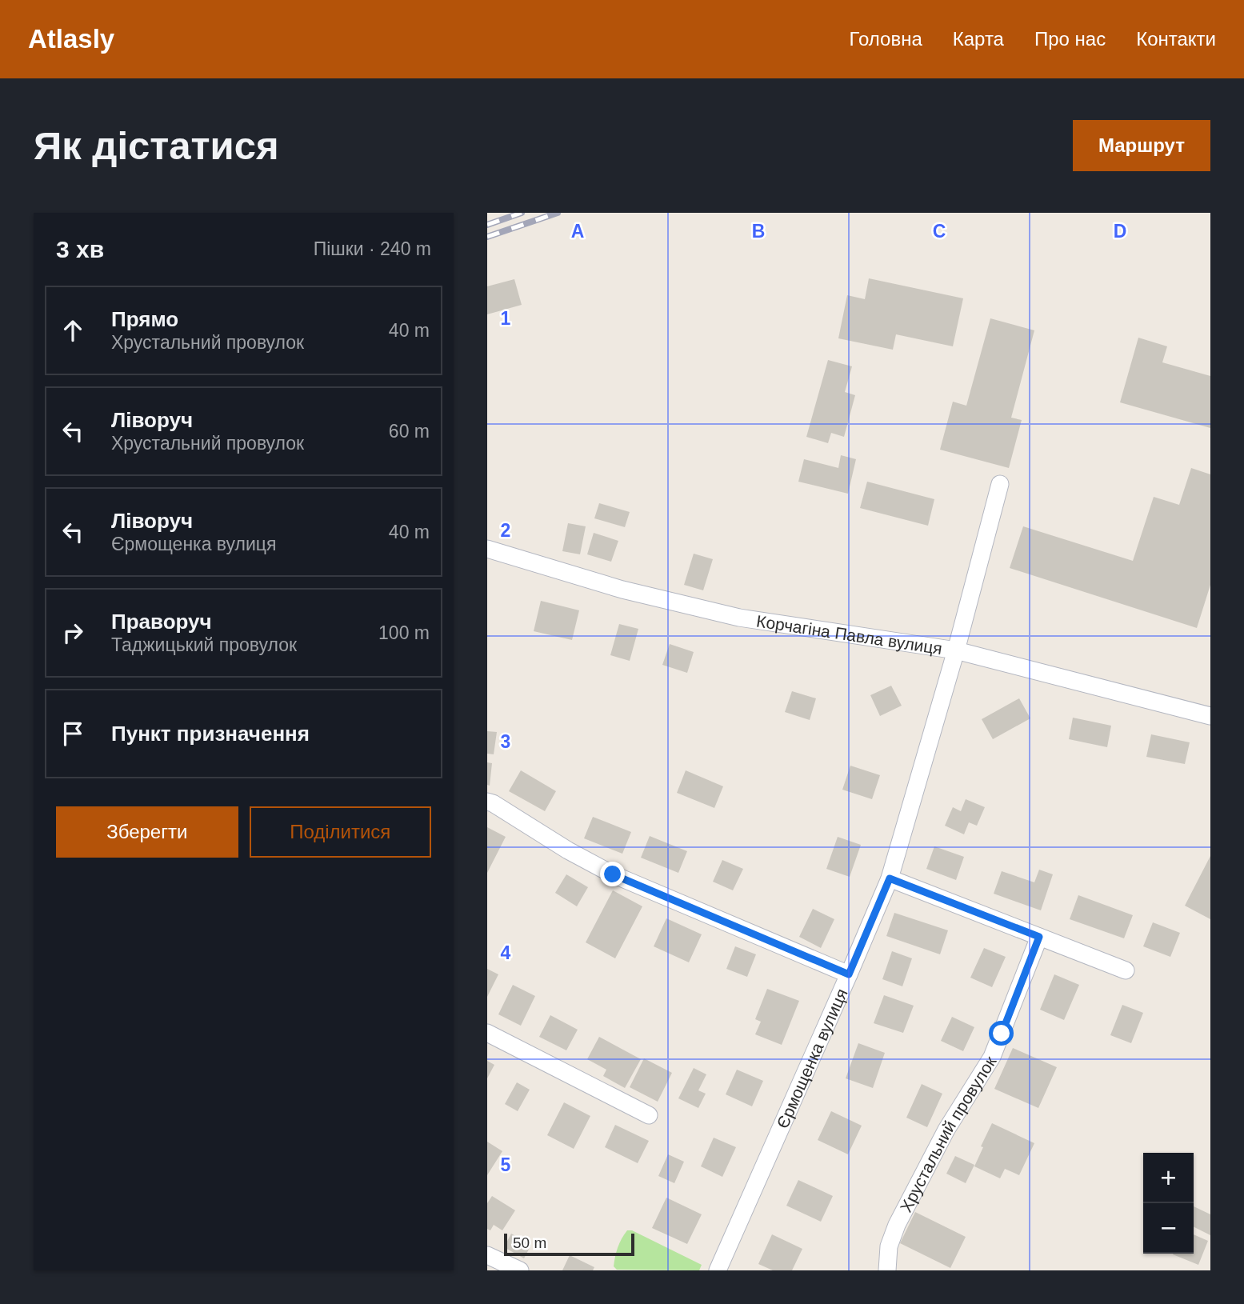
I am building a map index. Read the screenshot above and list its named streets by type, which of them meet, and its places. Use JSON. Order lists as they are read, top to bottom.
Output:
{
  "streets": {
    "street": ["Корчагіна Павла вулиця", "Єрмощенка вулиця", "Хрустальний провулок"]
  },
  "crossings": [
    ["Корчагіна Павла вулиця", "Єрмощенка вулиця"]
  ],
  "scale_bar": "50 m",
  "page": {
    "header": "Atlasly",
    "nav": [
      "Головна",
      "Карта",
      "Про нас",
      "Контакти"
    ],
    "buttons": [
      "Маршрут",
      ["Зберегти", "Поділитися"]
    ],
    "title": "Як дістатися",
    "heading": ["3 хв", "Пішки · 240 m"],
    "list": [
      ["Прямо", "Хрустальний провулок", "40 m"],
      ["Ліворуч", "Хрустальний провулок", "60 m"],
      ["Ліворуч", "Єрмощенка вулиця", "40 m"],
      ["Праворуч", "Таджицький провулок", "100 m"],
      "Пункт призначення"
    ],
    "map_buttons": ["+", "−"],
    "scale": "50 m"
  },
  "grid": {
    "columns": [
      "A",
      "B",
      "C",
      "D"
    ],
    "rows": [
      "1",
      "2",
      "3",
      "4",
      "5"
    ]
  }
}
